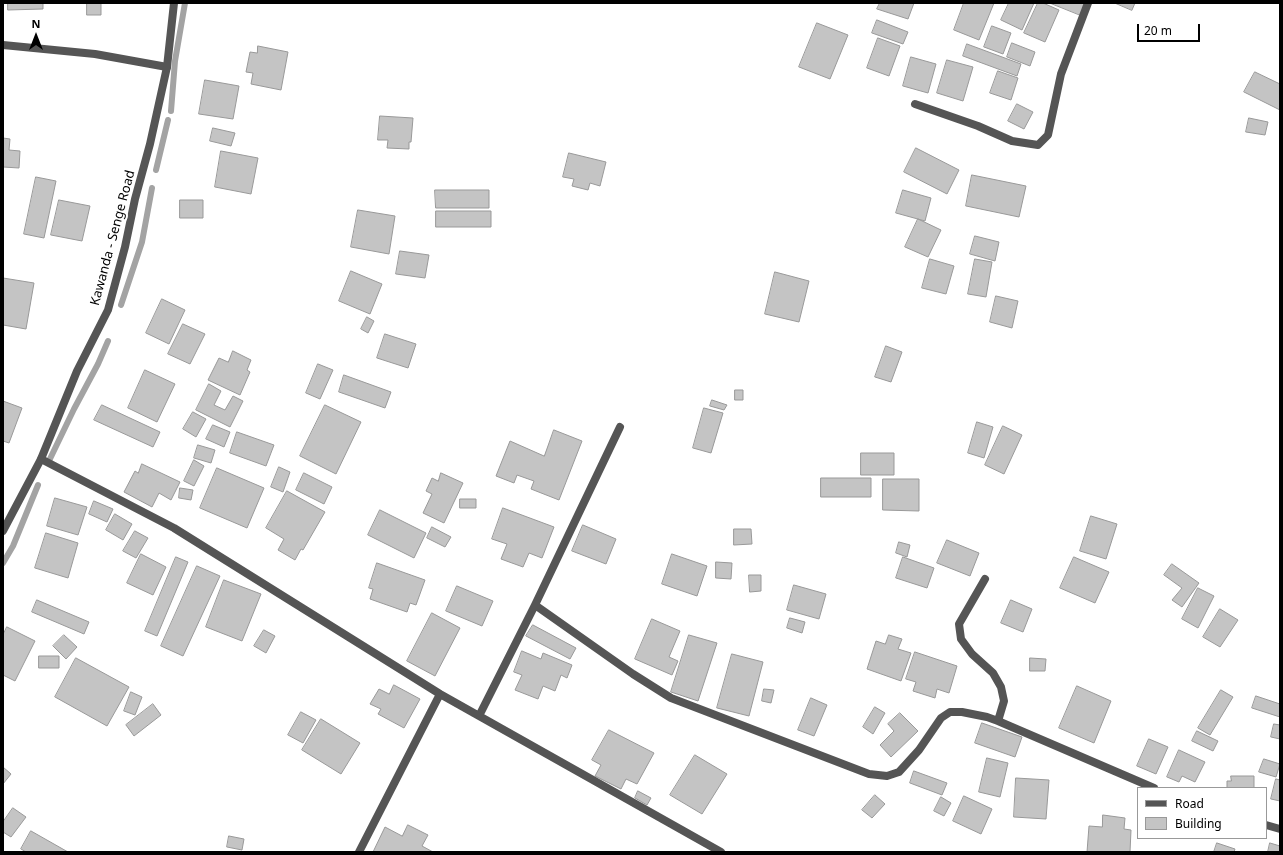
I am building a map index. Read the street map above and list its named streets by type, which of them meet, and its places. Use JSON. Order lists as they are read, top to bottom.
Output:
{
  "streets": {
    "street": ["Kawanda - Senge Road"]
  },
  "legend": ["Road", "Building"],
  "scale_bar": "20 m",
  "north": "top"
}
